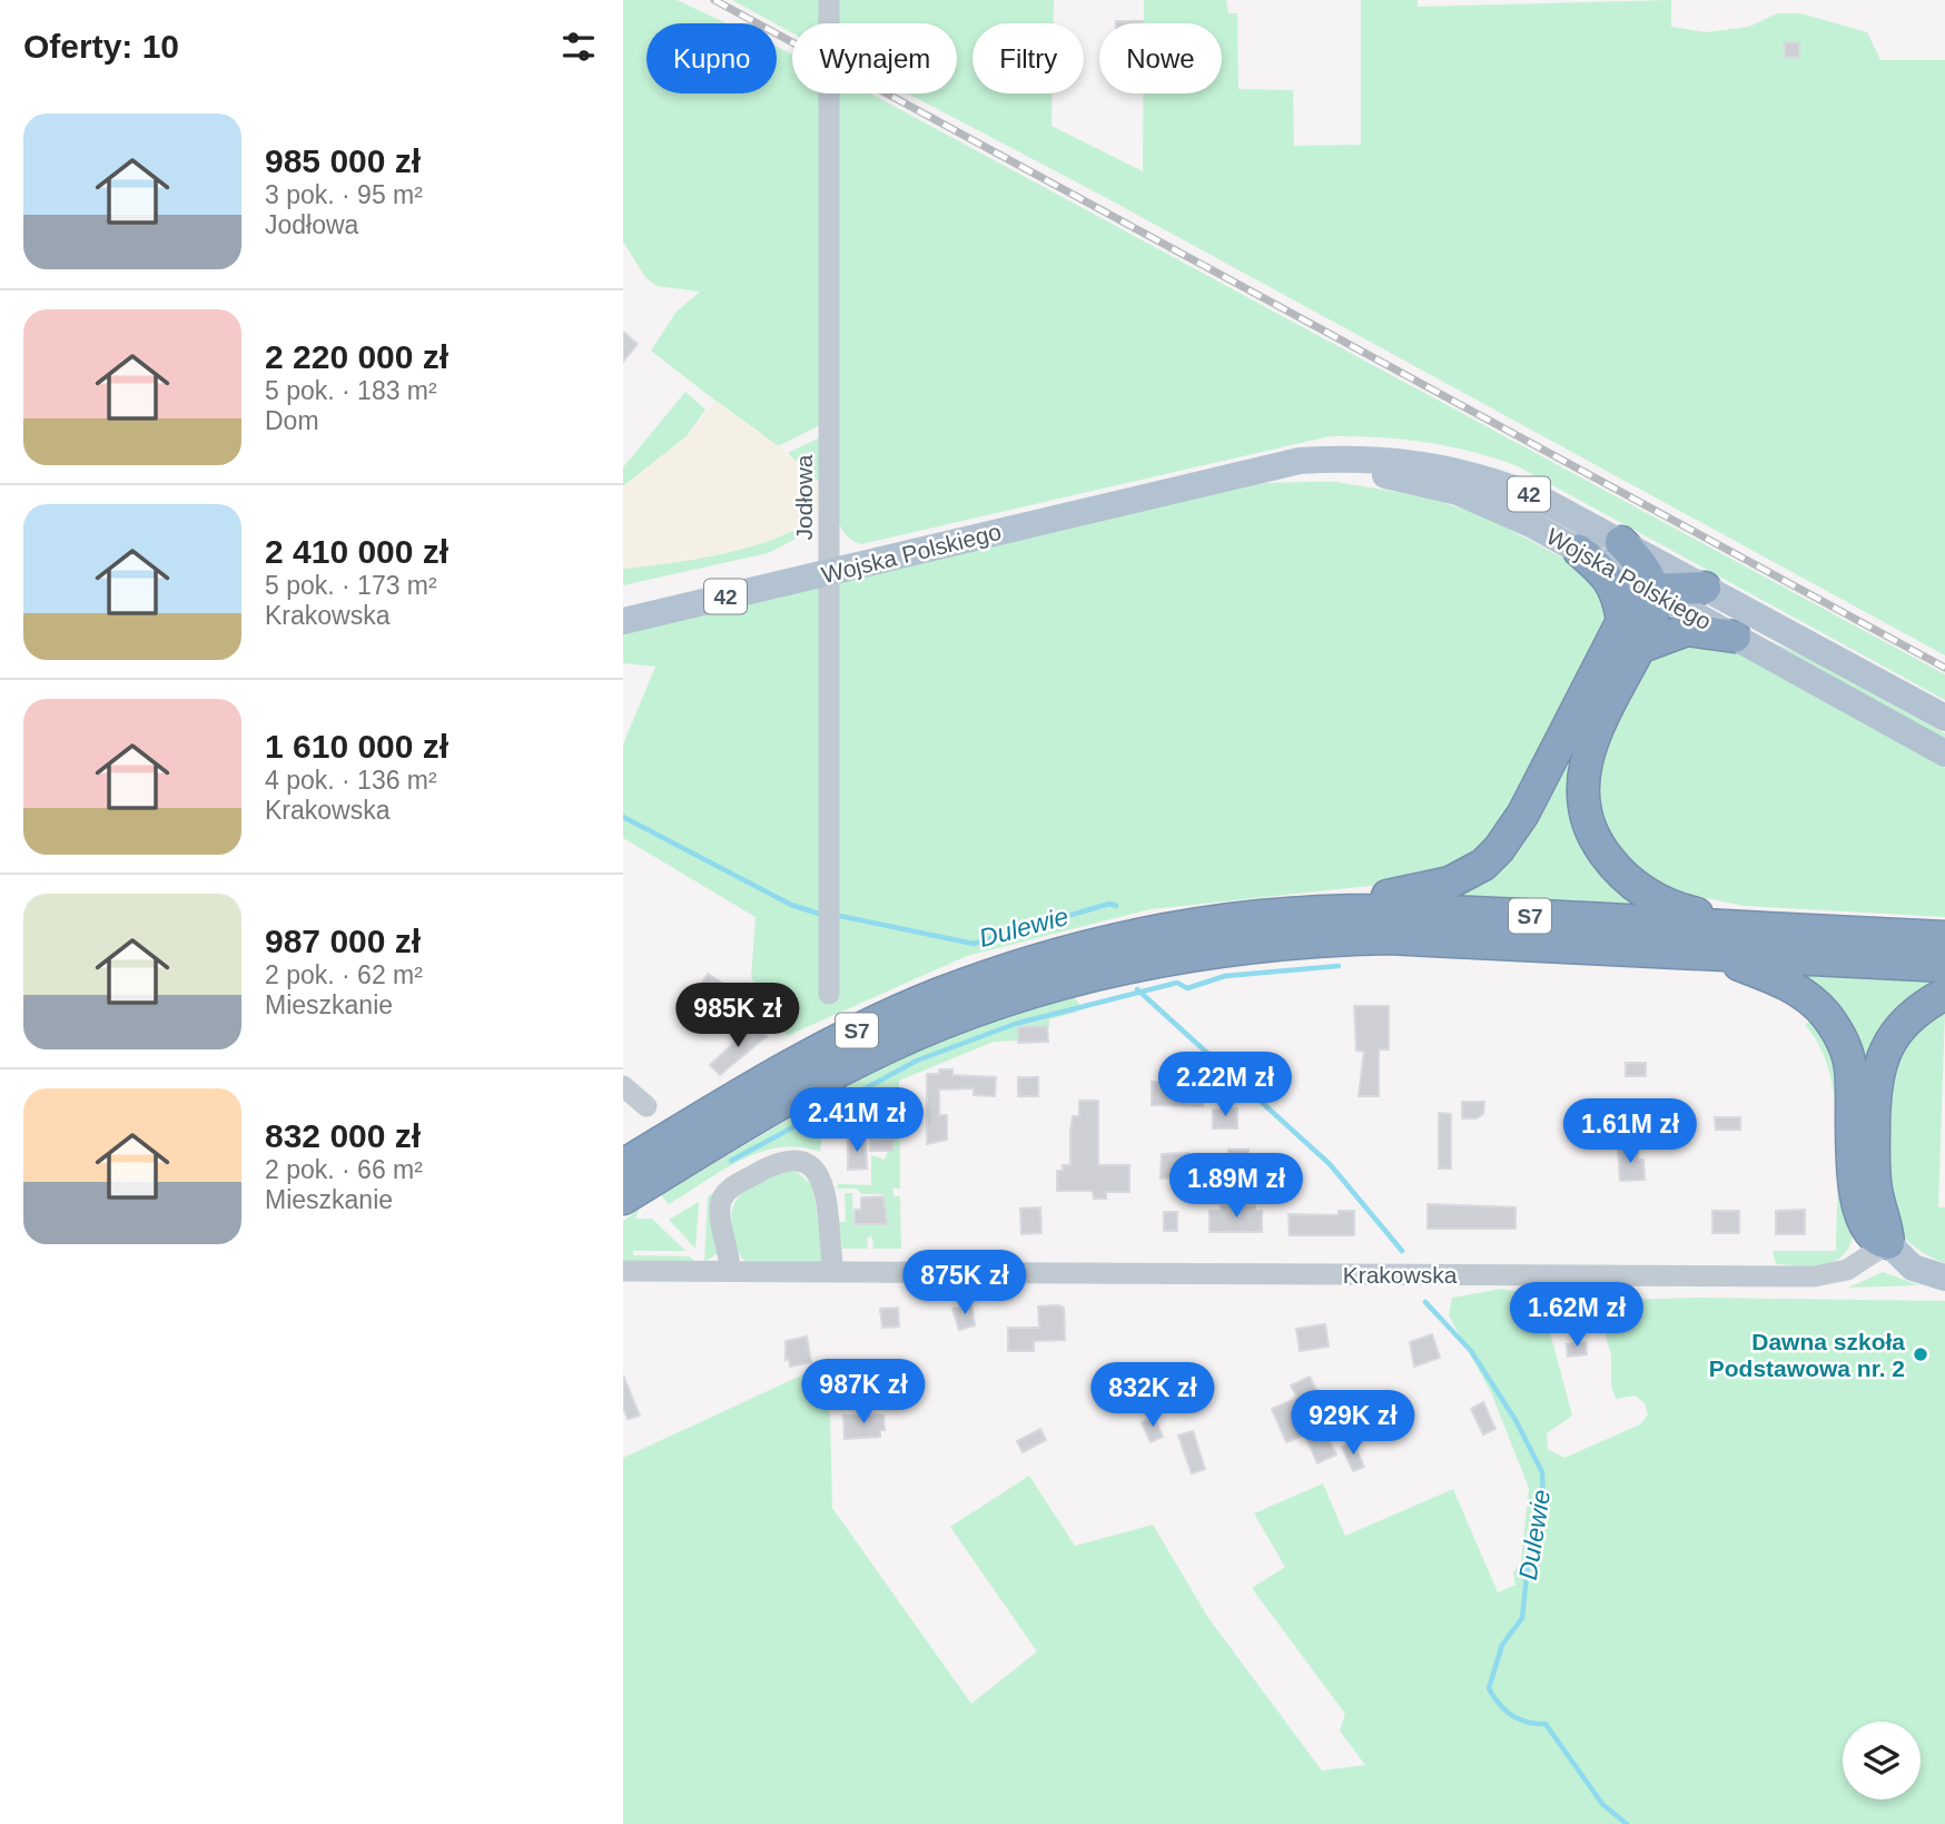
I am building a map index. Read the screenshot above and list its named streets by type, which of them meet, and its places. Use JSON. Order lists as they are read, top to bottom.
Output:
{
  "streets": {
    "highway": ["S7"],
    "main road": ["42", "Wojska Polskiego"],
    "street": ["Jodłowa", "Krakowska"]
  },
  "crossings": [
    ["Jodłowa", "Wojska Polskiego"]
  ],
  "water": ["Dulewie"],
  "places": ["Dawna szkoła Podstawowa nr. 2"],
  "page": {
    "heading": "Oferty: 10",
    "chip": [
      "Kupno",
      "Wynajem",
      "Filtry",
      "Nowe"
    ],
    "list": [
      {
        "name": "985 000 zł",
        "note": "3 pok. · 95 m² · Jodłowa"
      },
      {
        "name": "2 220 000 zł",
        "note": "5 pok. · 183 m² · Dom"
      },
      {
        "name": "2 410 000 zł",
        "note": "5 pok. · 173 m² · Krakowska"
      },
      {
        "name": "1 610 000 zł",
        "note": "4 pok. · 136 m² · Krakowska"
      },
      {
        "name": "987 000 zł",
        "note": "2 pok. · 62 m² · Mieszkanie"
      },
      {
        "name": "832 000 zł",
        "note": "2 pok. · 66 m² · Mieszkanie"
      }
    ],
    "price": [
      "985K zł",
      "2.22M zł",
      "2.41M zł",
      "1.61M zł",
      "1.89M zł",
      "875K zł",
      "1.62M zł",
      "987K zł",
      "832K zł",
      "929K zł"
    ]
  }
}
